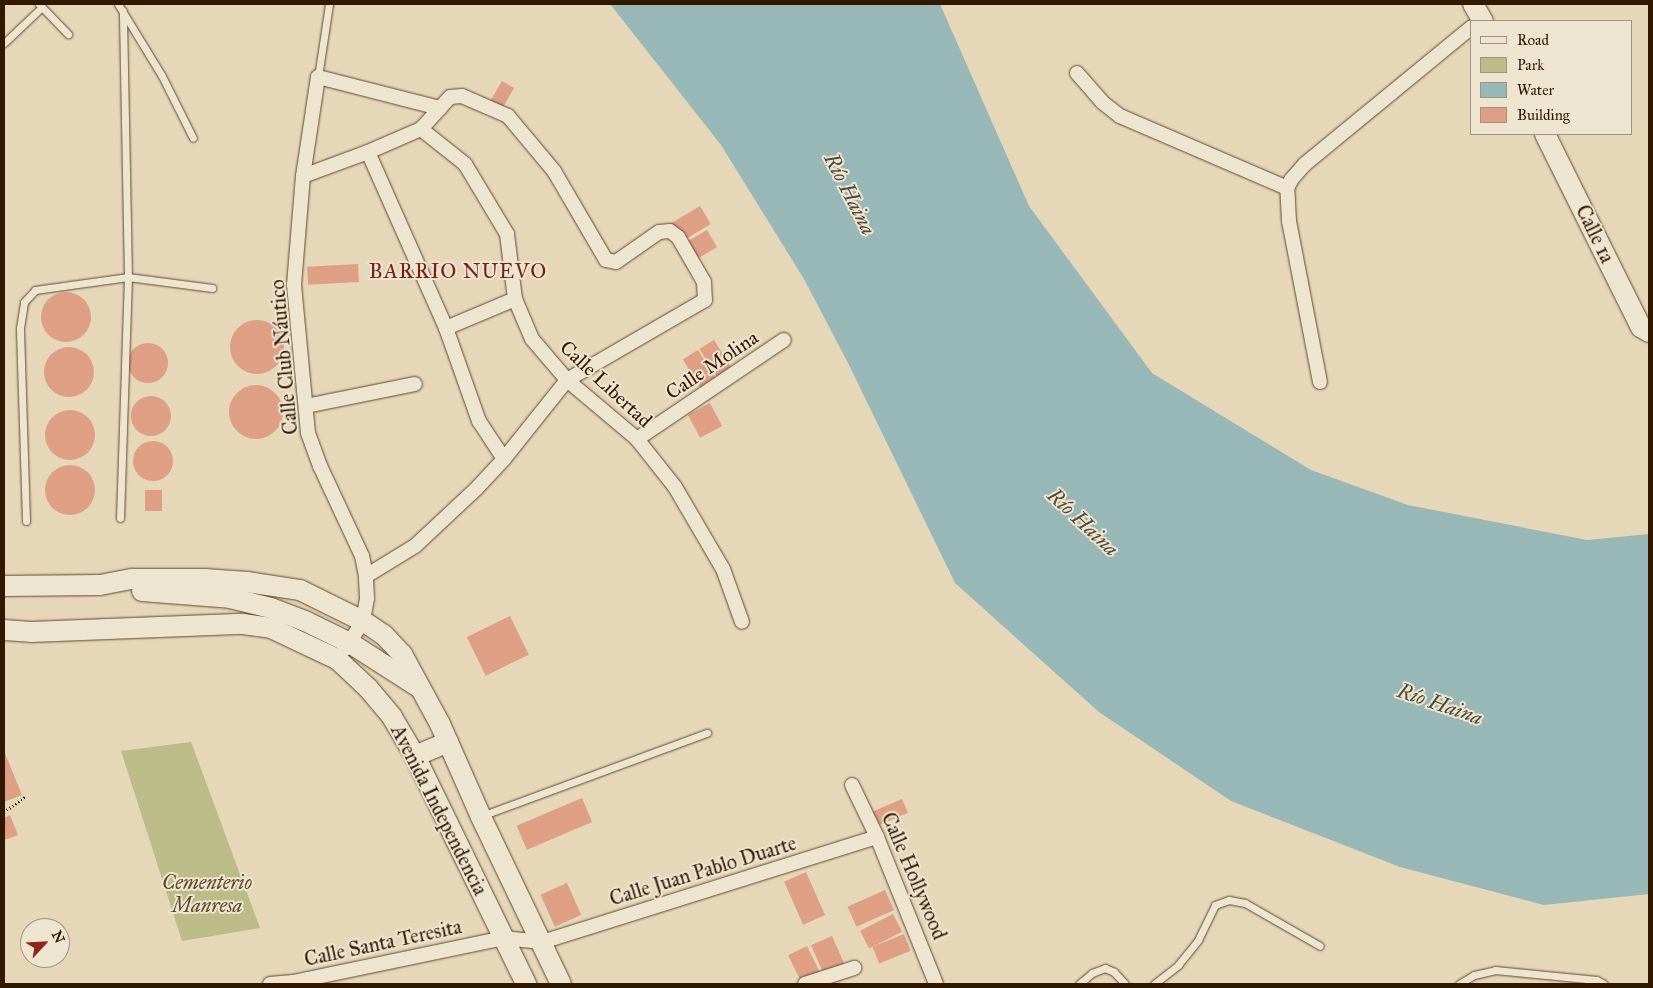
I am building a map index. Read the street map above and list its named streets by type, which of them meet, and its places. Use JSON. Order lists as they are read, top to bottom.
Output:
{
  "streets": {
    "street": [
      "Calle 1a",
      "Calle Club Náutico",
      "Calle Molina",
      "Calle Libertad",
      "Avenida Independencia",
      "Calle Juan Pablo Duarte",
      "Calle Hollywood",
      "Calle Santa Teresita"
    ]
  },
  "crossings": [
    ["Calle Club Náutico", "Avenida Independencia"],
    ["Calle Molina", "Calle Libertad"],
    ["Avenida Independencia", "Calle Juan Pablo Duarte"],
    ["Avenida Independencia", "Calle Santa Teresita"],
    ["Calle Juan Pablo Duarte", "Calle Hollywood"],
    ["Calle Juan Pablo Duarte", "Calle Santa Teresita"]
  ],
  "districts": ["BARRIO NUEVO"],
  "water": ["Río Haina"],
  "parks": ["Cementerio Manresa"],
  "legend": [
    "Road",
    "Park",
    "Water",
    "Building"
  ],
  "north": "top right"
}
